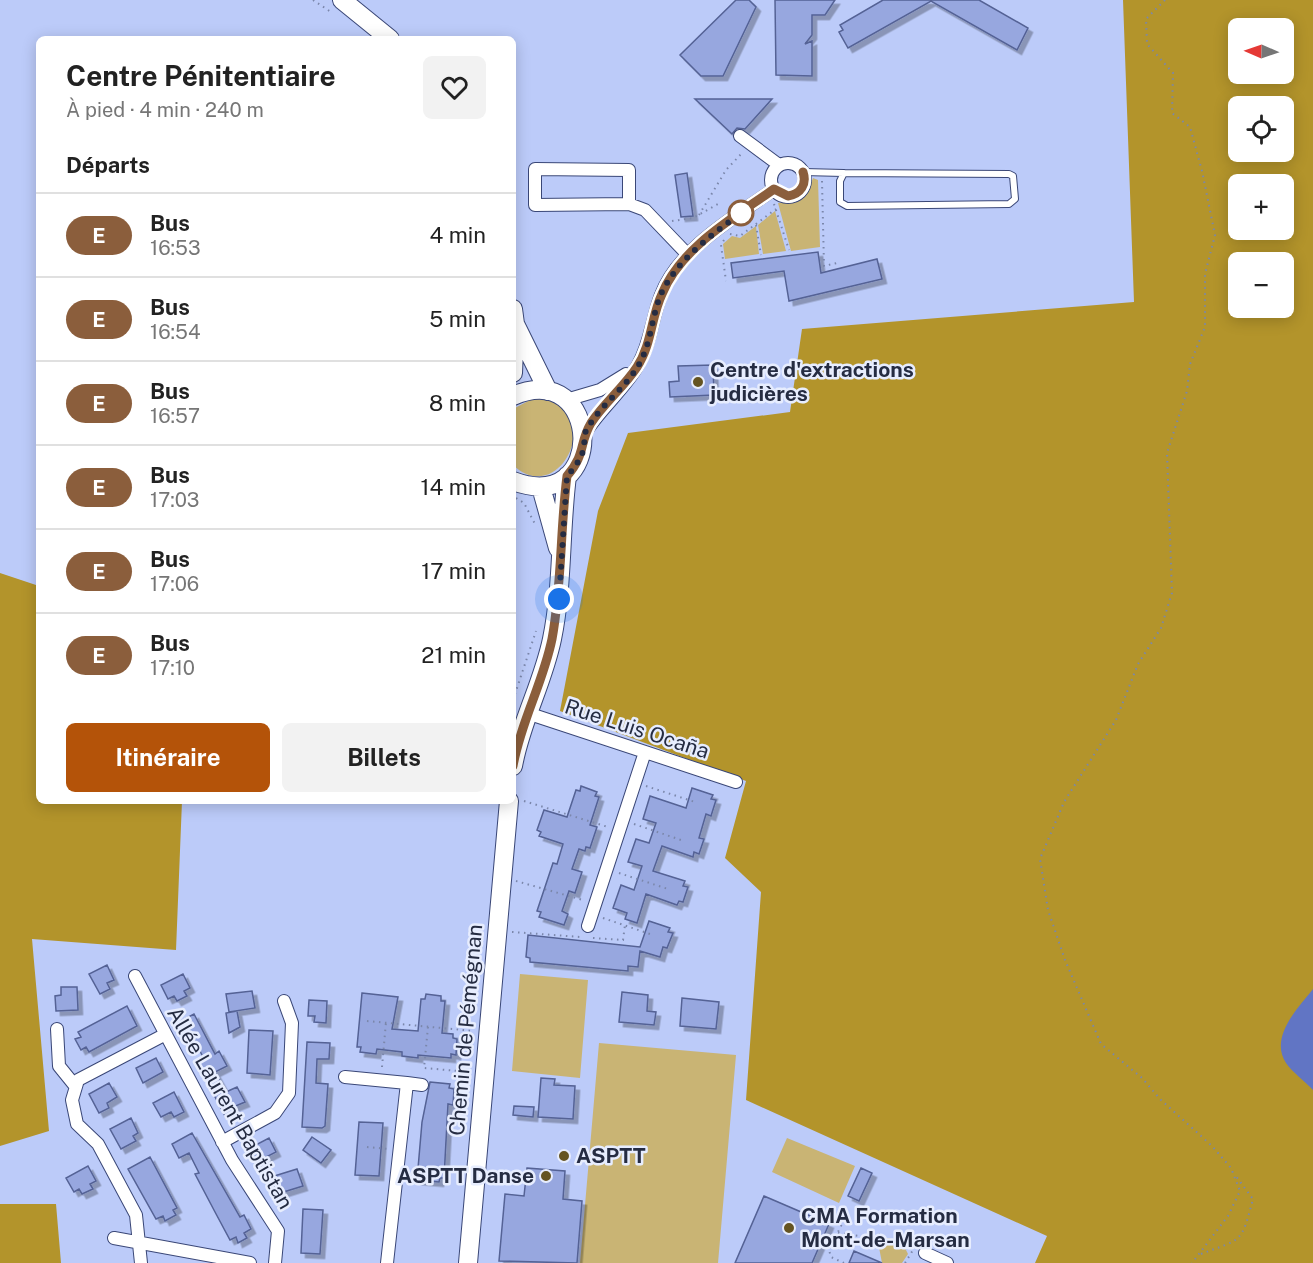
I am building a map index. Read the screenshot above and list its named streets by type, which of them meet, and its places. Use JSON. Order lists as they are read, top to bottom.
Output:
{
  "streets": {
    "street": ["Rue Luis Ocaña", "Chemin de Pémégnan", "Allée Laurent Baptistan"]
  },
  "places": [
    "Centre d'extractions judicières",
    "ASPTT",
    "ASPTT Danse",
    "CMA Formation Mont-de-Marsan"
  ],
  "lines": ["bus line E"],
  "north": "left",
  "page": {
    "map_buttons": ["+", "−"],
    "heading": [
      ["Centre Pénitentiaire", "À pied · 4 min · 240 m"],
      "Départs"
    ],
    "list": [
      {
        "mark": "E",
        "name": "Bus",
        "note": "16:53",
        "value": "4 min"
      },
      {
        "mark": "E",
        "name": "Bus",
        "note": "16:54",
        "value": "5 min"
      },
      {
        "mark": "E",
        "name": "Bus",
        "note": "16:57",
        "value": "8 min"
      },
      {
        "mark": "E",
        "name": "Bus",
        "note": "17:03",
        "value": "14 min"
      },
      {
        "mark": "E",
        "name": "Bus",
        "note": "17:06",
        "value": "17 min"
      },
      {
        "mark": "E",
        "name": "Bus",
        "note": "17:10",
        "value": "21 min"
      }
    ],
    "buttons": ["Itinéraire", "Billets"]
  }
}
